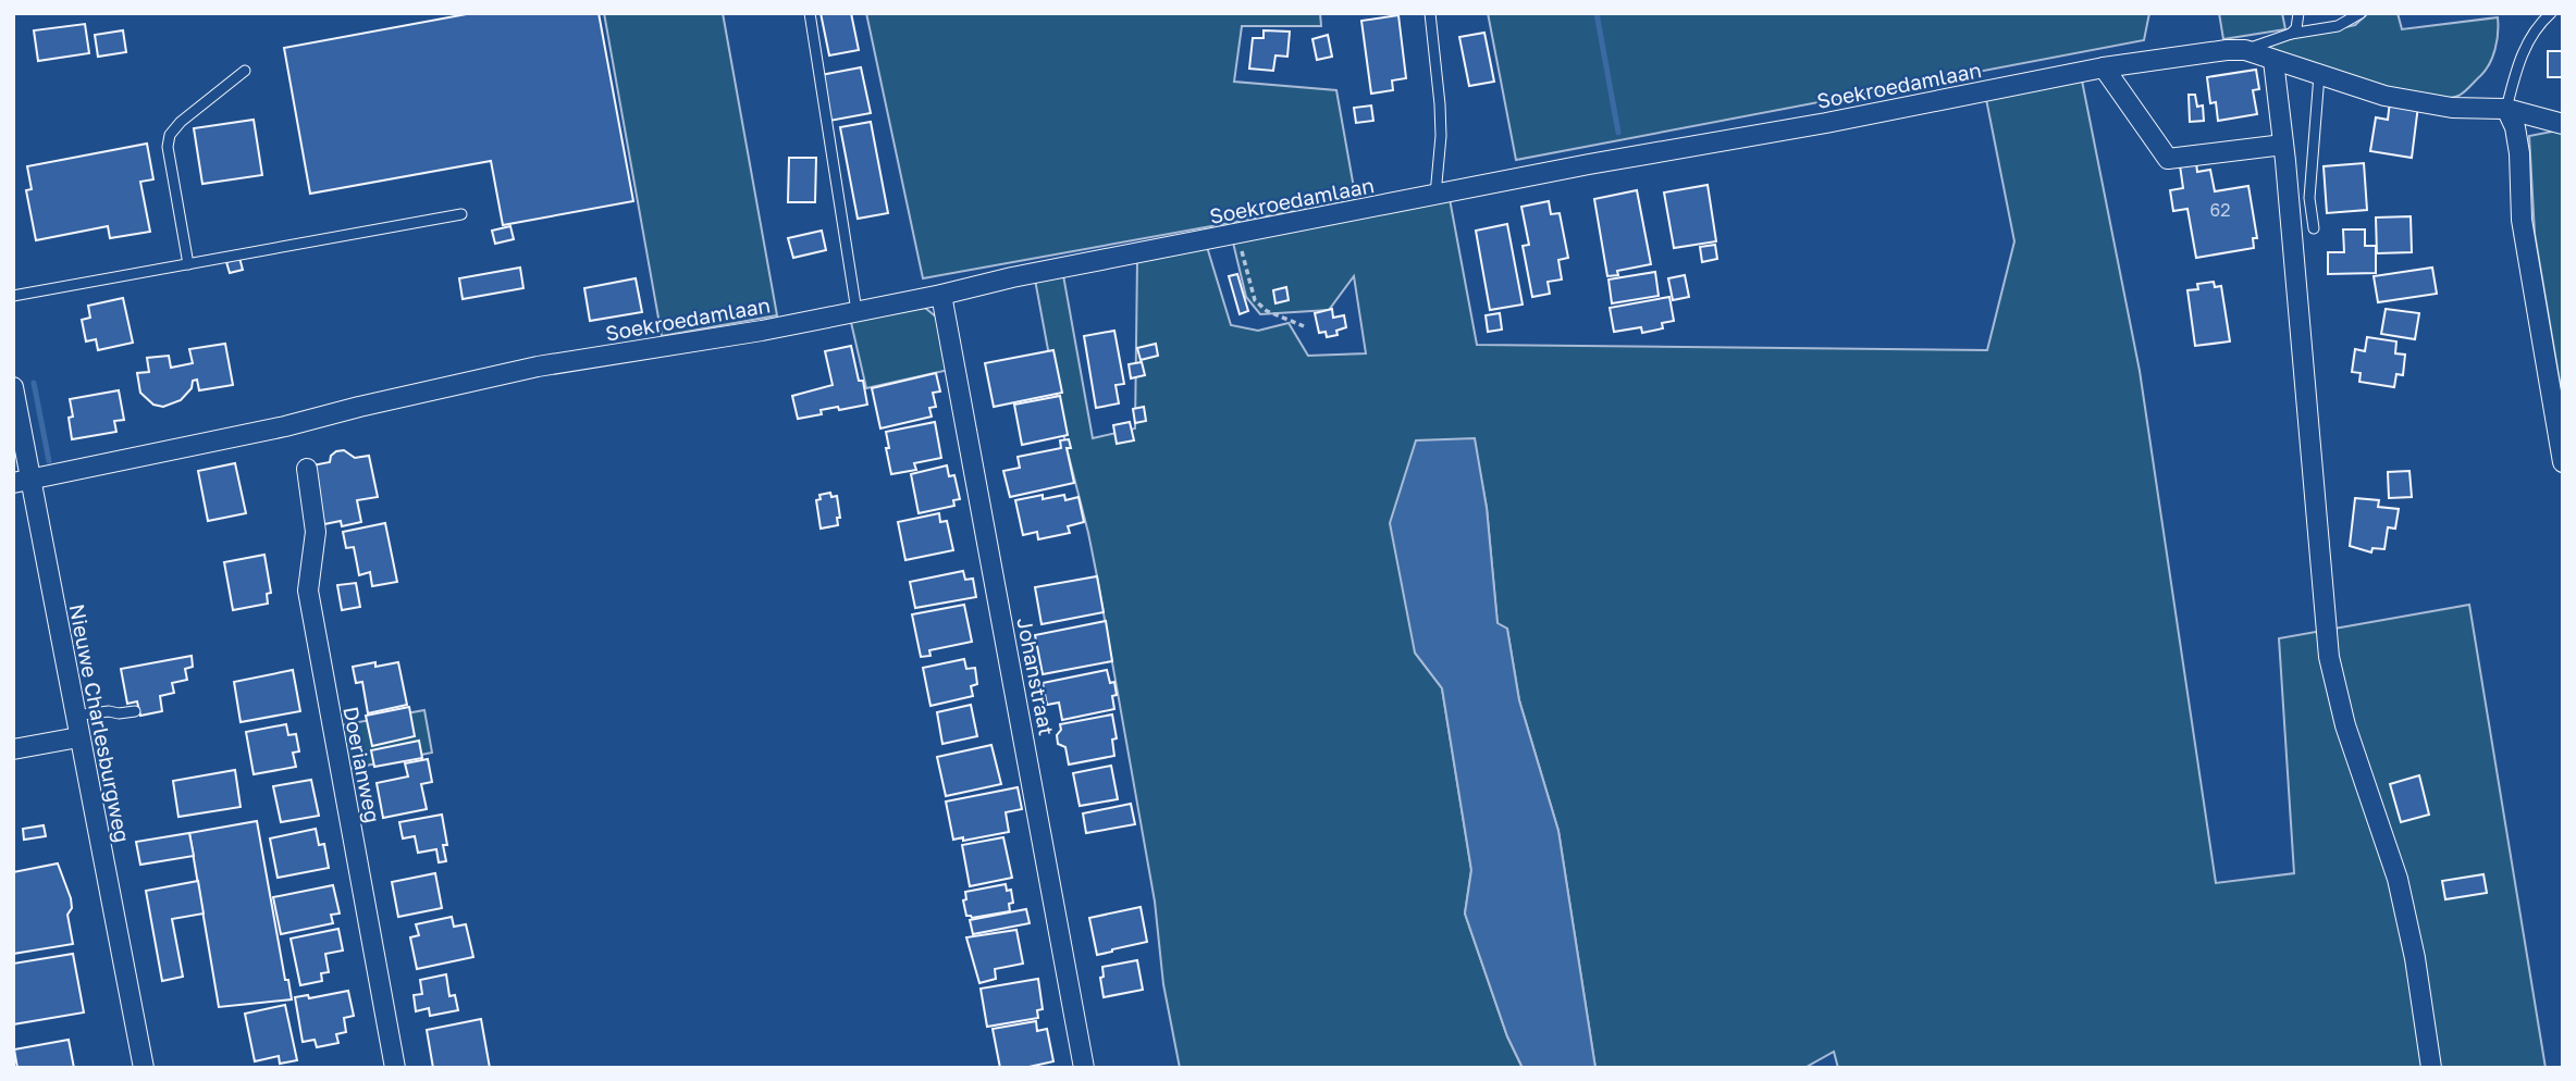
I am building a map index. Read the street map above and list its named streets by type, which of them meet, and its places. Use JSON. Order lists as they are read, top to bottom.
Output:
{
  "streets": {
    "street": [
      "Soekroedamlaan",
      "Johanstraat",
      "Nieuwe Charlesburgweg",
      "Doerianweg"
    ]
  },
  "crossings": [
    ["Soekroedamlaan", "Johanstraat"],
    ["Soekroedamlaan", "Nieuwe Charlesburgweg"]
  ],
  "house_numbers": ["62"]
}
